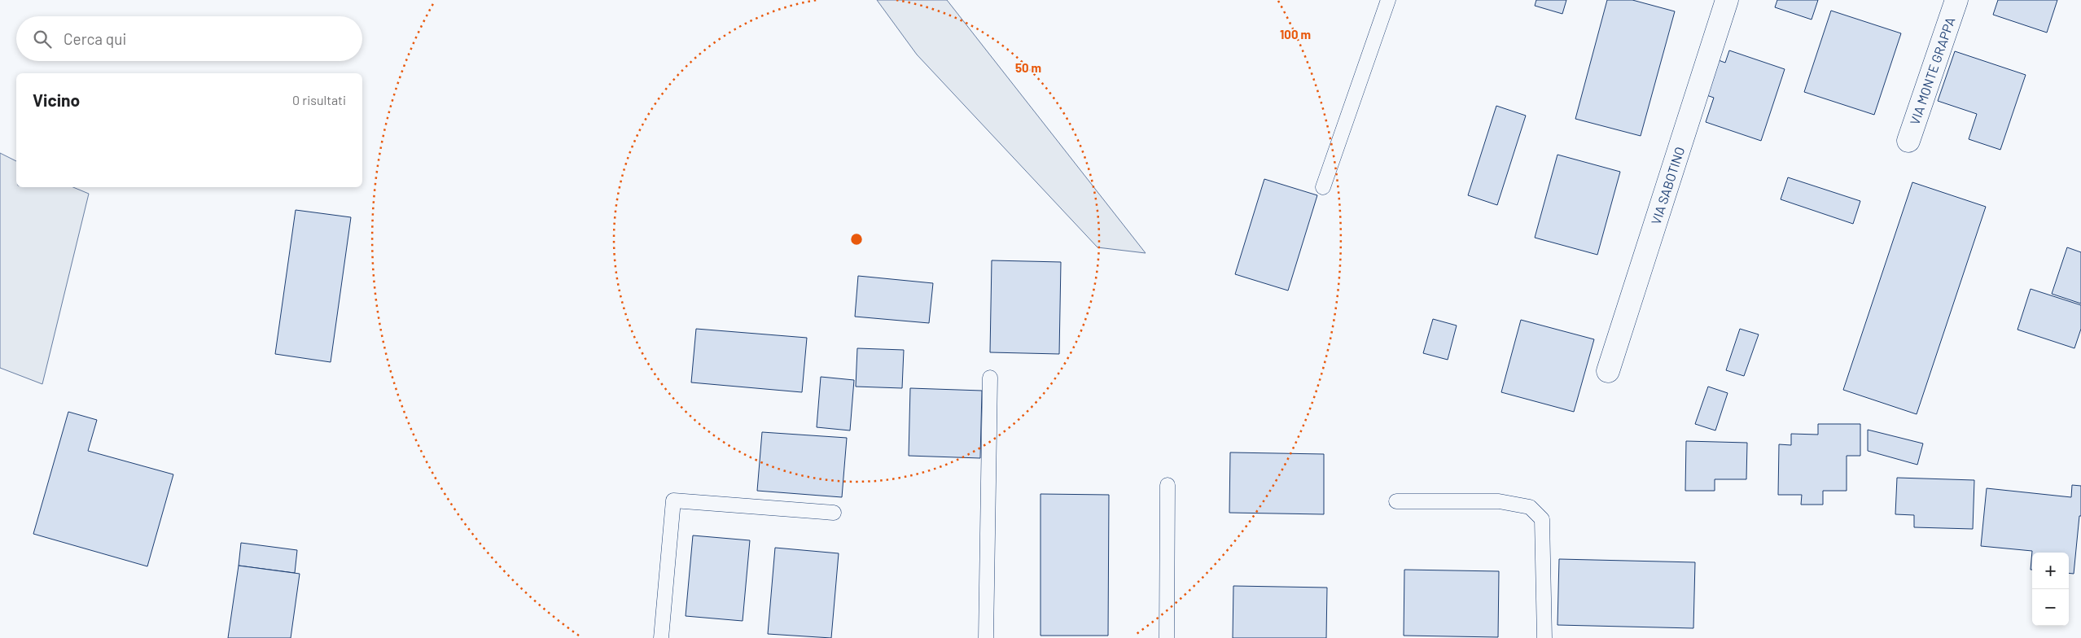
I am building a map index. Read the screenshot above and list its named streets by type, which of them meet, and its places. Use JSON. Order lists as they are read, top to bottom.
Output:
{
  "streets": {
    "street": ["VIA MONTE GRAPPA", "VIA SABOTINO"]
  },
  "page": {
    "search": "Cerca qui",
    "heading": ["Vicino", "0 risultati"],
    "map_buttons": ["+", "−"]
  },
  "rings": ["100 m", "50 m"]
}
